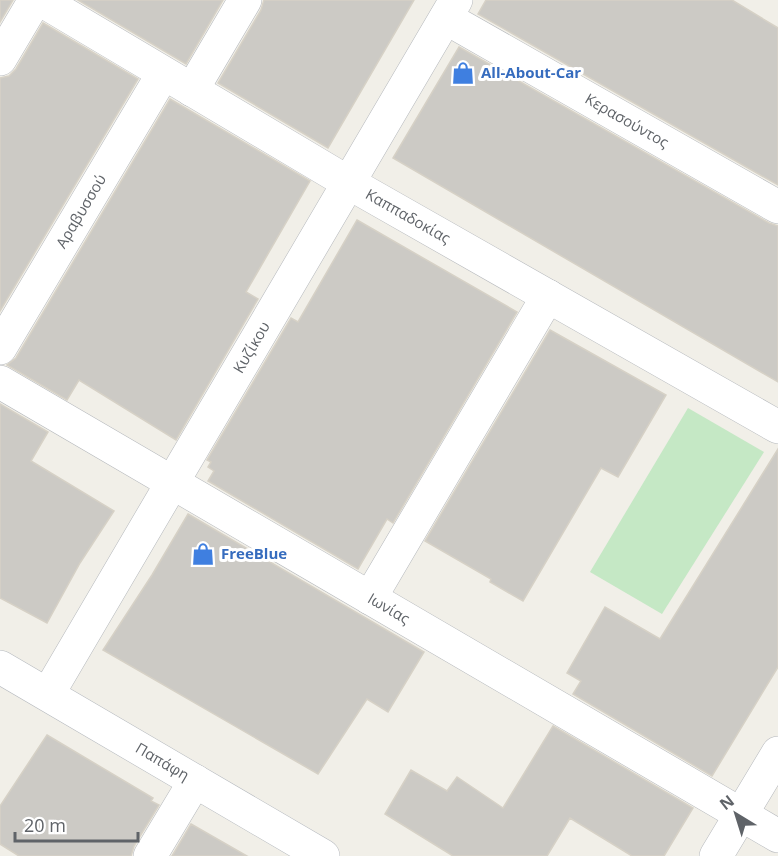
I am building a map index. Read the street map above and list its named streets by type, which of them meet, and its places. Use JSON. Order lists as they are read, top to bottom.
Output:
{
  "streets": {
    "street": [
      "Κερασούντος",
      "Αραβυσσού",
      "Καππαδοκίας",
      "Κυζίκου",
      "Ιωνίας",
      "Παπάφη"
    ]
  },
  "crossings": [
    ["Κερασούντος", "Κυζίκου"],
    ["Αραβυσσού", "Καππαδοκίας"],
    ["Καππαδοκίας", "Κυζίκου"],
    ["Κυζίκου", "Ιωνίας"],
    ["Κυζίκου", "Παπάφη"]
  ],
  "places": {
    "shop": ["All-About-Car", "FreeBlue"]
  },
  "scale_bar": "20 m",
  "north": "top left"
}
